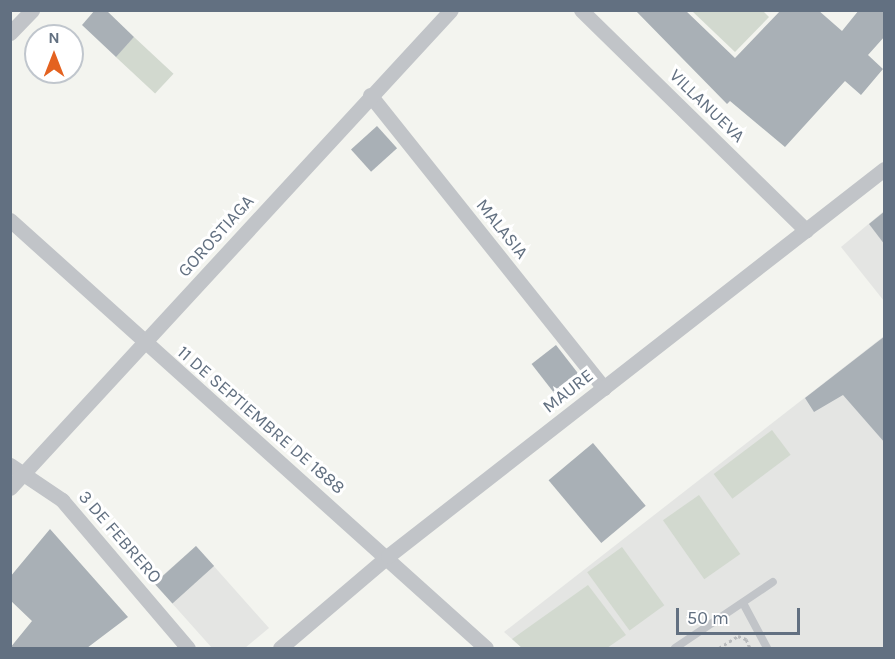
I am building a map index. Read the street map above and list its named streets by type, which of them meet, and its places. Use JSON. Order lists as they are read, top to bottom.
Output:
{
  "streets": {
    "street": [
      "VILLANUEVA",
      "MALASIA",
      "GOROSTIAGA",
      "MAURE",
      "11 DE SEPTIEMBRE DE 1888",
      "3 DE FEBRERO"
    ]
  },
  "crossings": [
    ["VILLANUEVA", "MAURE"],
    ["MALASIA", "GOROSTIAGA"],
    ["MALASIA", "MAURE"],
    ["GOROSTIAGA", "11 DE SEPTIEMBRE DE 1888"],
    ["GOROSTIAGA", "3 DE FEBRERO"],
    ["MAURE", "11 DE SEPTIEMBRE DE 1888"]
  ],
  "scale_bar": "50 m",
  "north": "top"
}
